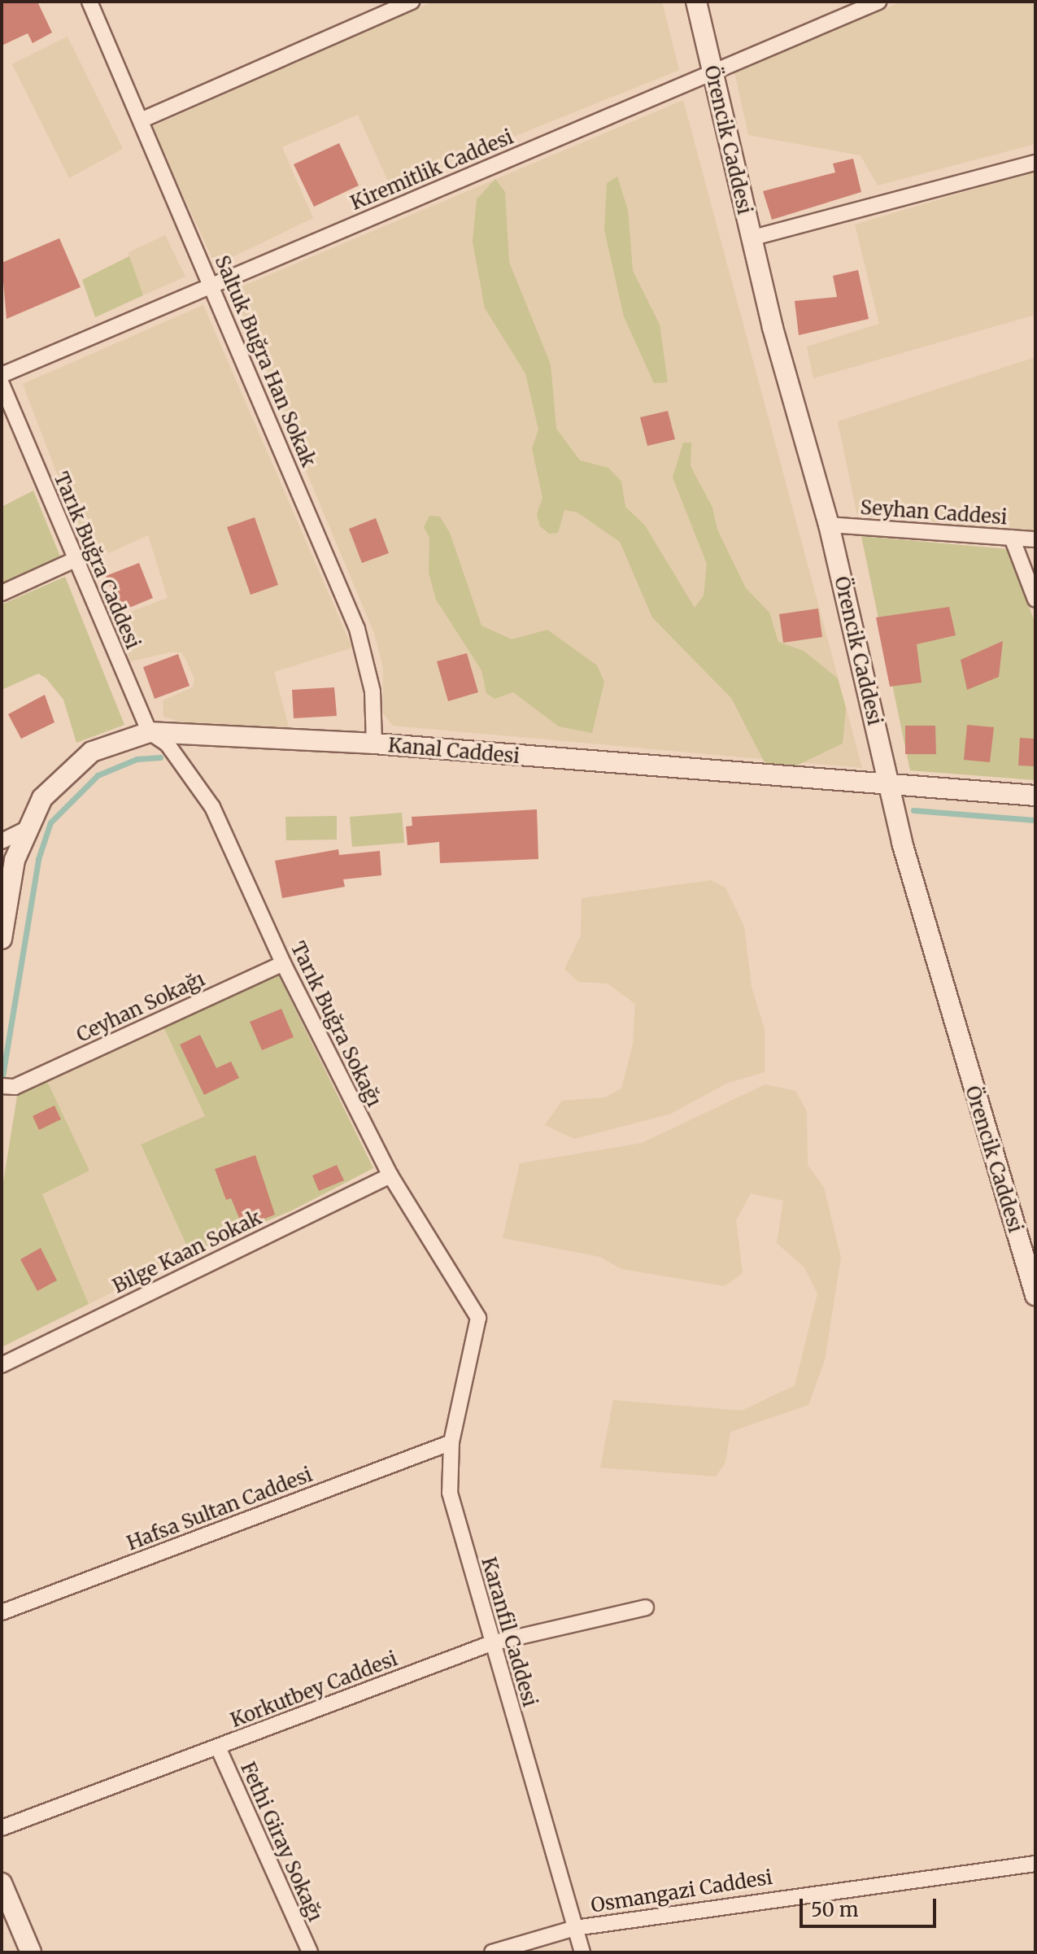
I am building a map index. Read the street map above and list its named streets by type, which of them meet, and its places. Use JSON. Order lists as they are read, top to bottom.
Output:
{
  "streets": {
    "street": [
      "Örencik Caddesi",
      "Kiremitlik Caddesi",
      "Saltuk Buğra Han Sokak",
      "Seyhan Caddesi",
      "Tarık Buğra Caddesi",
      "Kanal Caddesi",
      "Ceyhan Sokağı",
      "Tarık Buğra Sokağı",
      "Bilge Kaan Sokak",
      "Hafsa Sultan Caddesi",
      "Karanfil Caddesi",
      "Korkutbey Caddesi",
      "Fethi Giray Sokağı",
      "Osmangazi Caddesi"
    ]
  },
  "crossings": [
    ["Örencik Caddesi", "Kiremitlik Caddesi"],
    ["Örencik Caddesi", "Seyhan Caddesi"],
    ["Örencik Caddesi", "Kanal Caddesi"],
    ["Kiremitlik Caddesi", "Saltuk Buğra Han Sokak"],
    ["Saltuk Buğra Han Sokak", "Kanal Caddesi"],
    ["Tarık Buğra Caddesi", "Kanal Caddesi"],
    ["Tarık Buğra Caddesi", "Tarık Buğra Sokağı"],
    ["Kanal Caddesi", "Tarık Buğra Sokağı"],
    ["Ceyhan Sokağı", "Tarık Buğra Sokağı"],
    ["Tarık Buğra Sokağı", "Bilge Kaan Sokak"],
    ["Tarık Buğra Sokağı", "Karanfil Caddesi"],
    ["Hafsa Sultan Caddesi", "Karanfil Caddesi"],
    ["Karanfil Caddesi", "Korkutbey Caddesi"],
    ["Karanfil Caddesi", "Osmangazi Caddesi"],
    ["Korkutbey Caddesi", "Fethi Giray Sokağı"]
  ],
  "scale_bar": "50 m"
}
